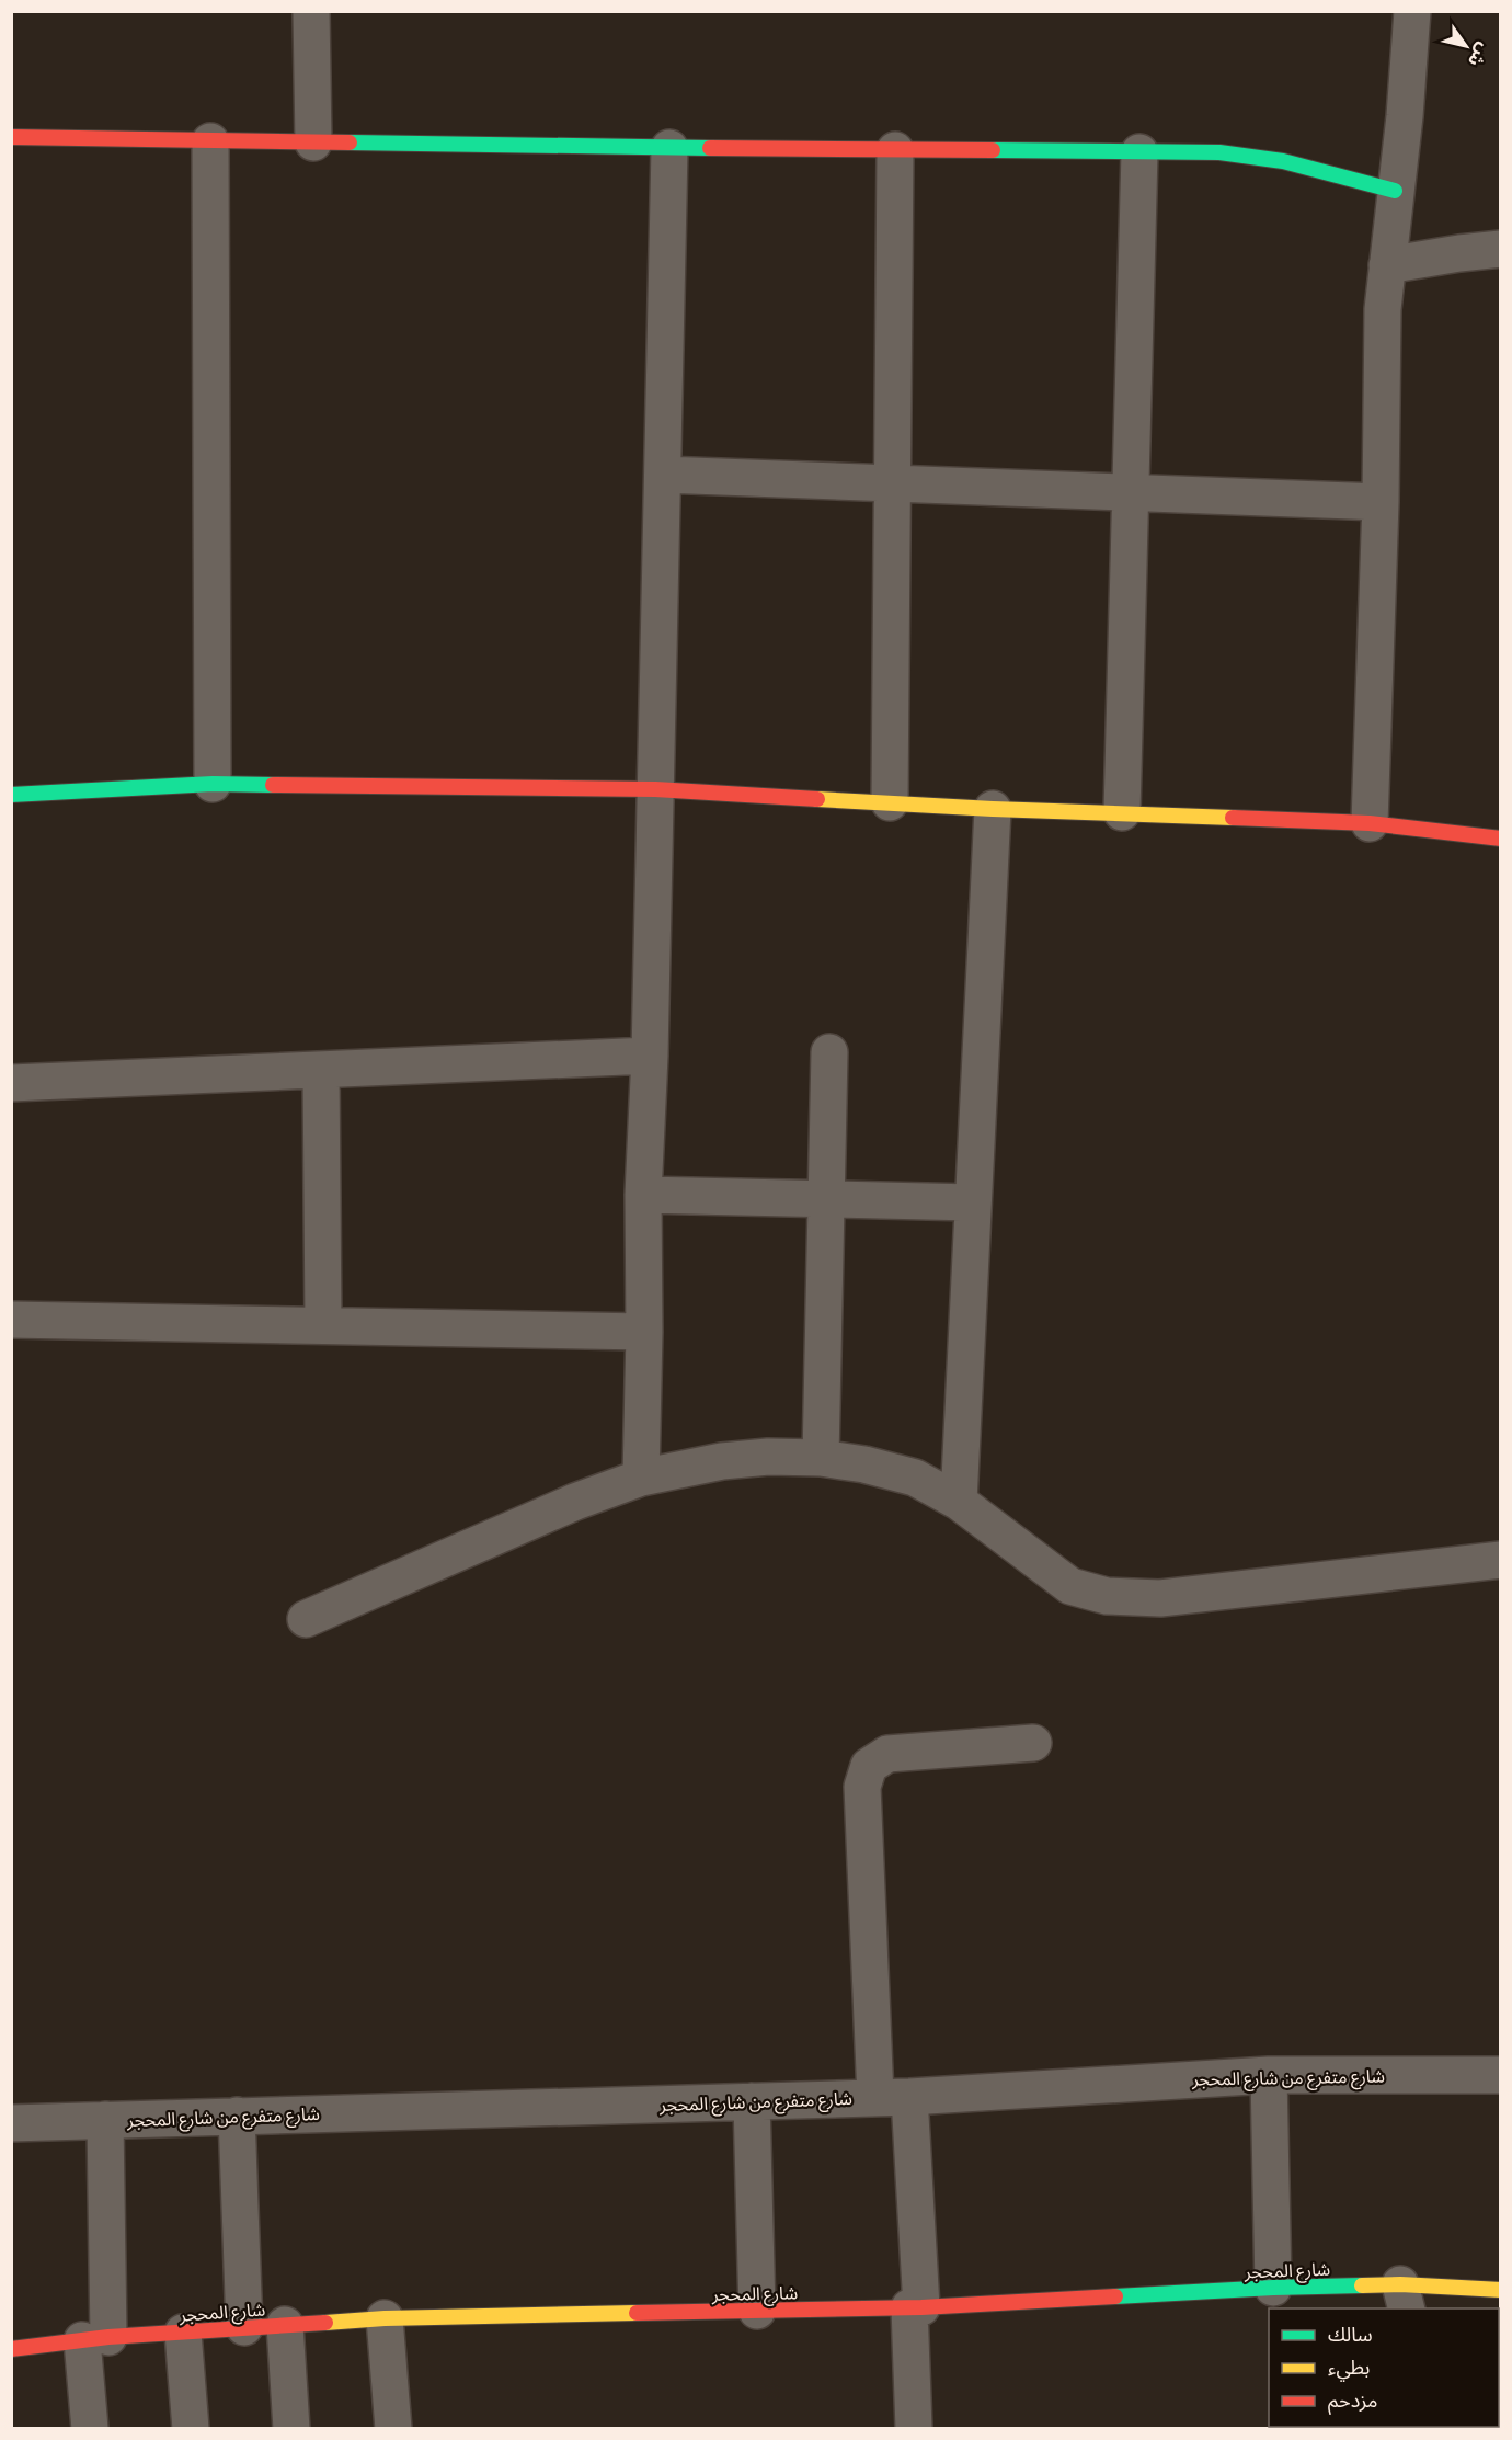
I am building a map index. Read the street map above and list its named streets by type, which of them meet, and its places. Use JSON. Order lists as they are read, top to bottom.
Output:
{
  "streets": {
    "street": ["شارع متفرع من شارع المحجر", "شارع المحجر"]
  },
  "legend": ["سالك", "بطيء", "مزدحم"],
  "north": "bottom right"
}
